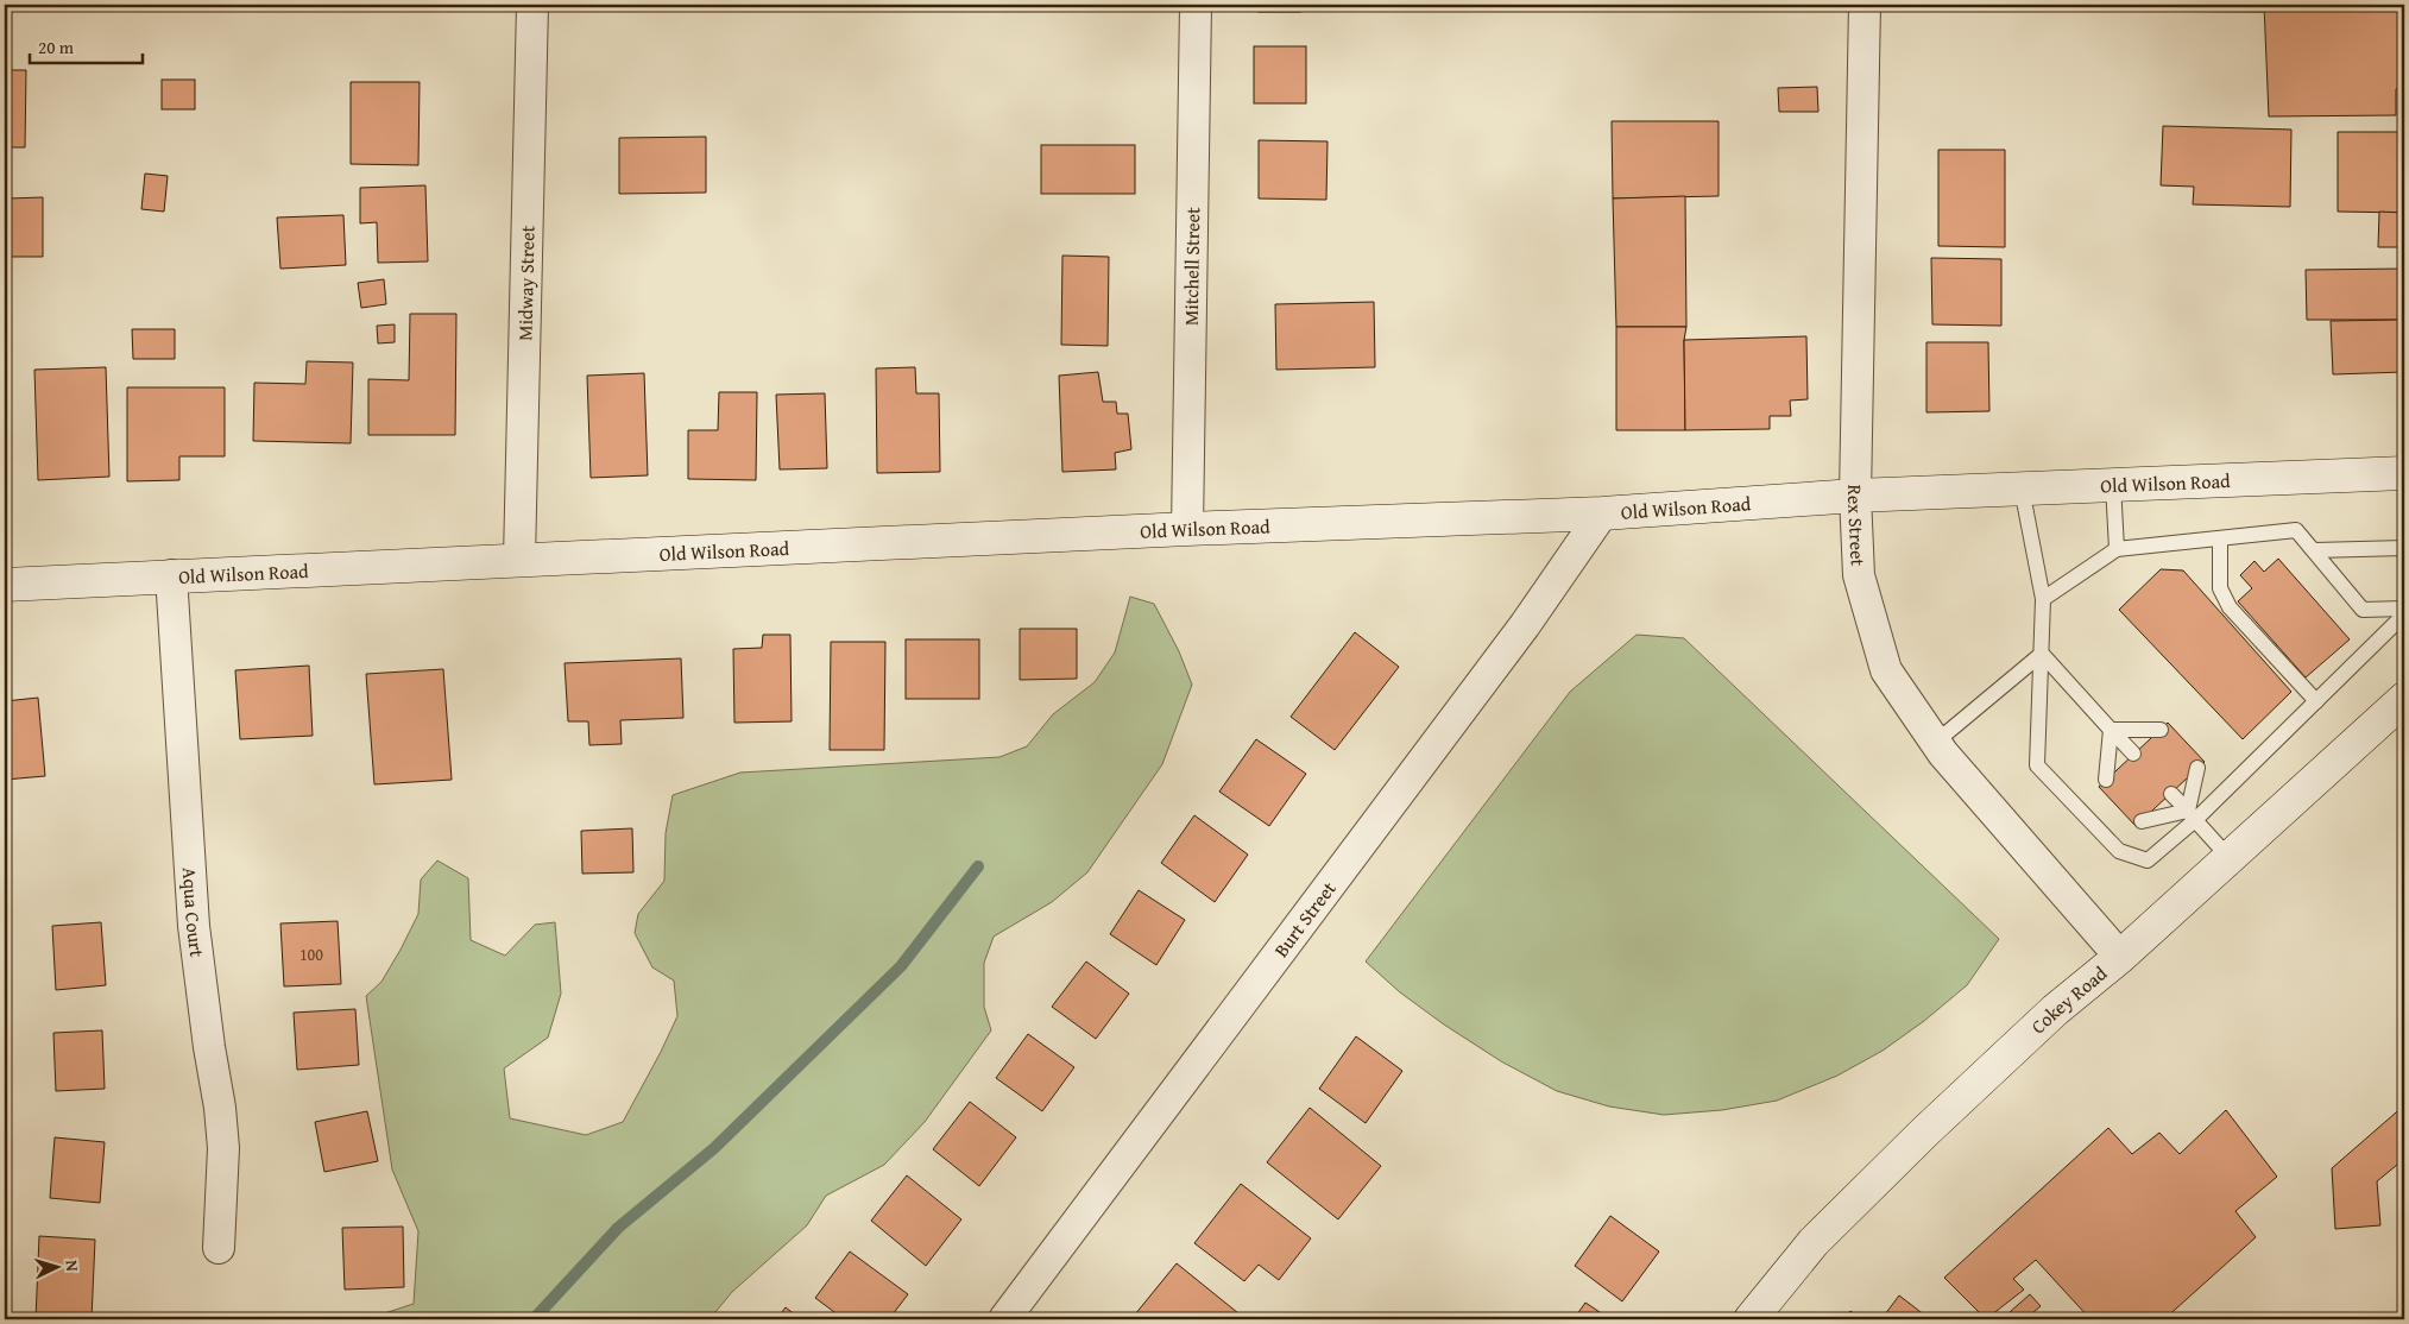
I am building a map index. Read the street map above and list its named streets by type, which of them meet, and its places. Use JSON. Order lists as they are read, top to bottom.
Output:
{
  "streets": {
    "street": [
      "Mitchell Street",
      "Midway Street",
      "Old Wilson Road",
      "Rex Street",
      "Aqua Court",
      "Burt Street",
      "Cokey Road"
    ]
  },
  "crossings": [
    ["Mitchell Street", "Old Wilson Road"],
    ["Midway Street", "Old Wilson Road"],
    ["Old Wilson Road", "Rex Street"],
    ["Old Wilson Road", "Aqua Court"],
    ["Old Wilson Road", "Burt Street"],
    ["Rex Street", "Cokey Road"]
  ],
  "house_numbers": ["100"],
  "scale_bar": "20 m",
  "north": "right"
}
